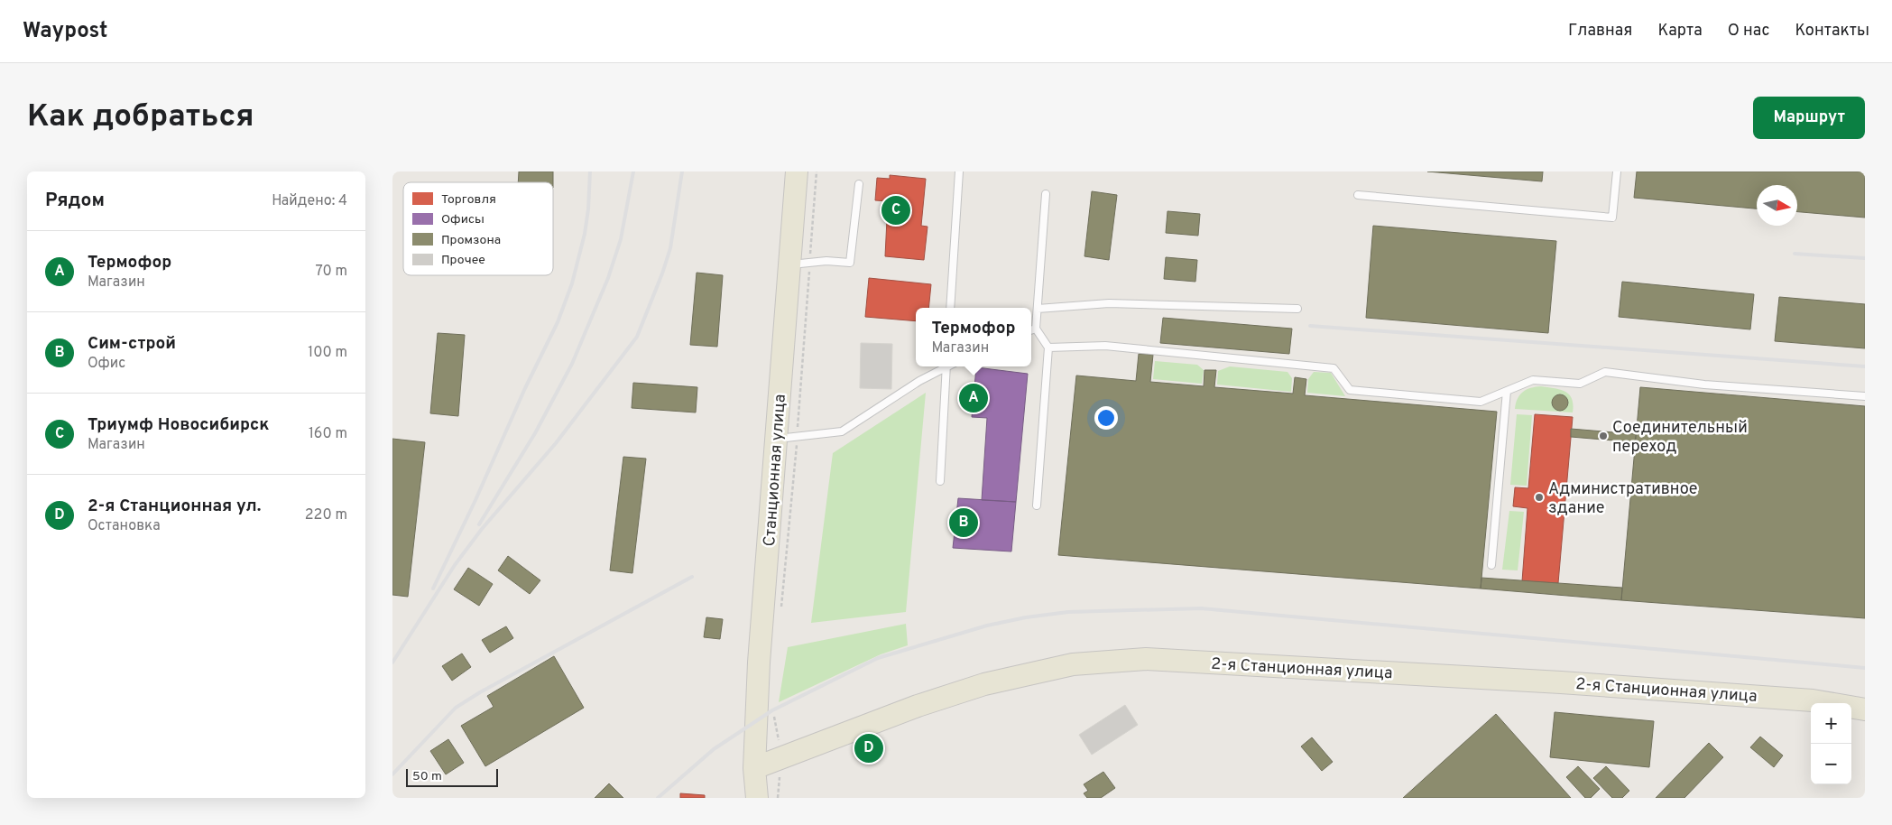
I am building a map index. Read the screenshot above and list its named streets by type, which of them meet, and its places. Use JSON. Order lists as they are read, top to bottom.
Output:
{
  "streets": {
    "main road": ["Станционная улица", "2-я Станционная улица"]
  },
  "crossings": [
    ["Станционная улица", "2-я Станционная улица"]
  ],
  "places": ["Соединительный переход", "Административное здание"],
  "legend": [
    "Торговля",
    "Офисы",
    "Промзона",
    "Прочее"
  ],
  "scale_bar": "50 m",
  "north": "right",
  "page": {
    "header": "Waypost",
    "nav": [
      "Главная",
      "Карта",
      "О нас",
      "Контакты"
    ],
    "buttons": "Маршрут",
    "title": "Как добраться",
    "heading": ["Рядом", "Найдено: 4"],
    "pins": [
      "C",
      "A",
      "B",
      "D"
    ],
    "list": [
      {
        "mark": "A",
        "name": "Термофор",
        "note": "Магазин",
        "value": "70 m"
      },
      {
        "mark": "B",
        "name": "Сим-строй",
        "note": "Офис",
        "value": "100 m"
      },
      {
        "mark": "C",
        "name": "Триумф Новосибирск",
        "note": "Магазин",
        "value": "160 m"
      },
      {
        "mark": "D",
        "name": "2-я Станционная ул.",
        "note": "Остановка",
        "value": "220 m"
      }
    ],
    "popup": ["Термофор", "Магазин"],
    "map_buttons": ["+", "−"],
    "scale": "50 m"
  }
}
